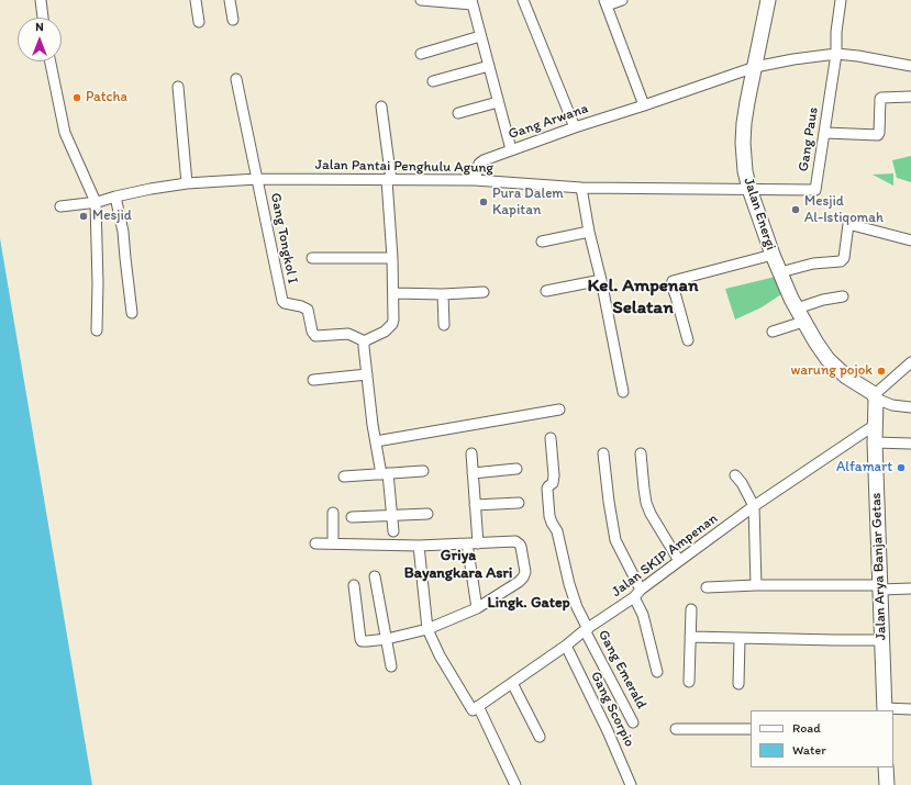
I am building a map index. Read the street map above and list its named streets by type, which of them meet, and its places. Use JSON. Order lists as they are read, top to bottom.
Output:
{
  "streets": {
    "highway": ["Jalan Energi", "Jalan Arya Banjar Getas"],
    "street": [
      "Gang Arwana",
      "Gang Paus",
      "Jalan Pantai Penghulu Agung",
      "Gang Tongkol I",
      "Jalan SKIP Ampenan",
      "Gang Emerald",
      "Gang Scorpio"
    ]
  },
  "crossings": [
    ["Gang Arwana", "Gang Paus"],
    ["Gang Arwana", "Jalan Pantai Penghulu Agung"],
    ["Gang Arwana", "Jalan Energi"],
    ["Gang Paus", "Jalan Pantai Penghulu Agung"],
    ["Gang Paus", "Jalan Energi"],
    ["Jalan Pantai Penghulu Agung", "Jalan Energi"],
    ["Jalan Pantai Penghulu Agung", "Gang Tongkol I"],
    ["Jalan Energi", "Jalan Arya Banjar Getas"],
    ["Jalan SKIP Ampenan", "Jalan Arya Banjar Getas"],
    ["Jalan SKIP Ampenan", "Gang Emerald"],
    ["Jalan SKIP Ampenan", "Gang Scorpio"]
  ],
  "districts": ["Kel. Ampenan Selatan", "Griya Bayangkara Asri", "Lingk. Gatep"],
  "places": [
    "Patcha",
    "Pura Dalem Kapitan",
    "Mesjid Al-Istiqomah",
    "Mesjid",
    "warung pojok",
    "Alfamart"
  ],
  "legend": ["Road", "Water"],
  "north": "top"
}
